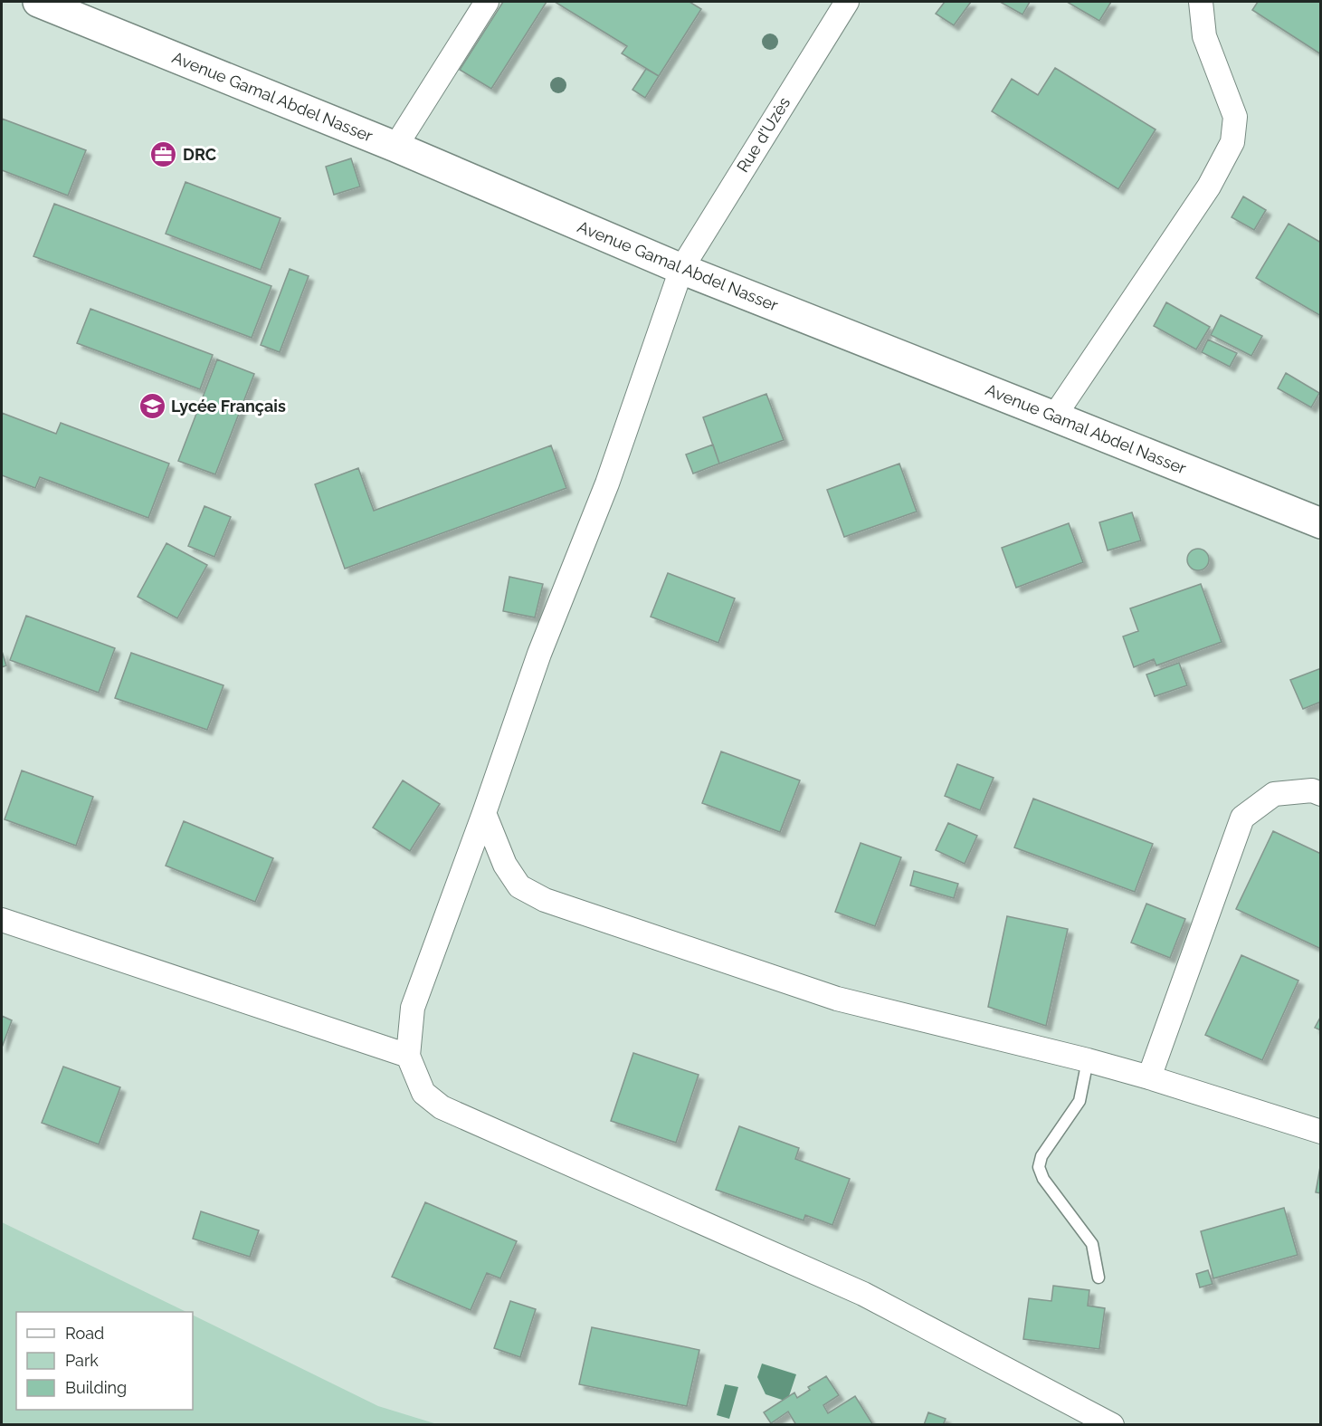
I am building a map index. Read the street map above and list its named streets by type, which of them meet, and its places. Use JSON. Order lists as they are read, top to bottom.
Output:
{
  "streets": {
    "street": ["Avenue Gamal Abdel Nasser", "Rue d'Uzès"]
  },
  "crossings": [
    ["Avenue Gamal Abdel Nasser", "Rue d'Uzès"]
  ],
  "places": {
    "office": ["DRC"],
    "school or university": ["Lycée Français"]
  },
  "legend": ["Road", "Park", "Building"]
}
